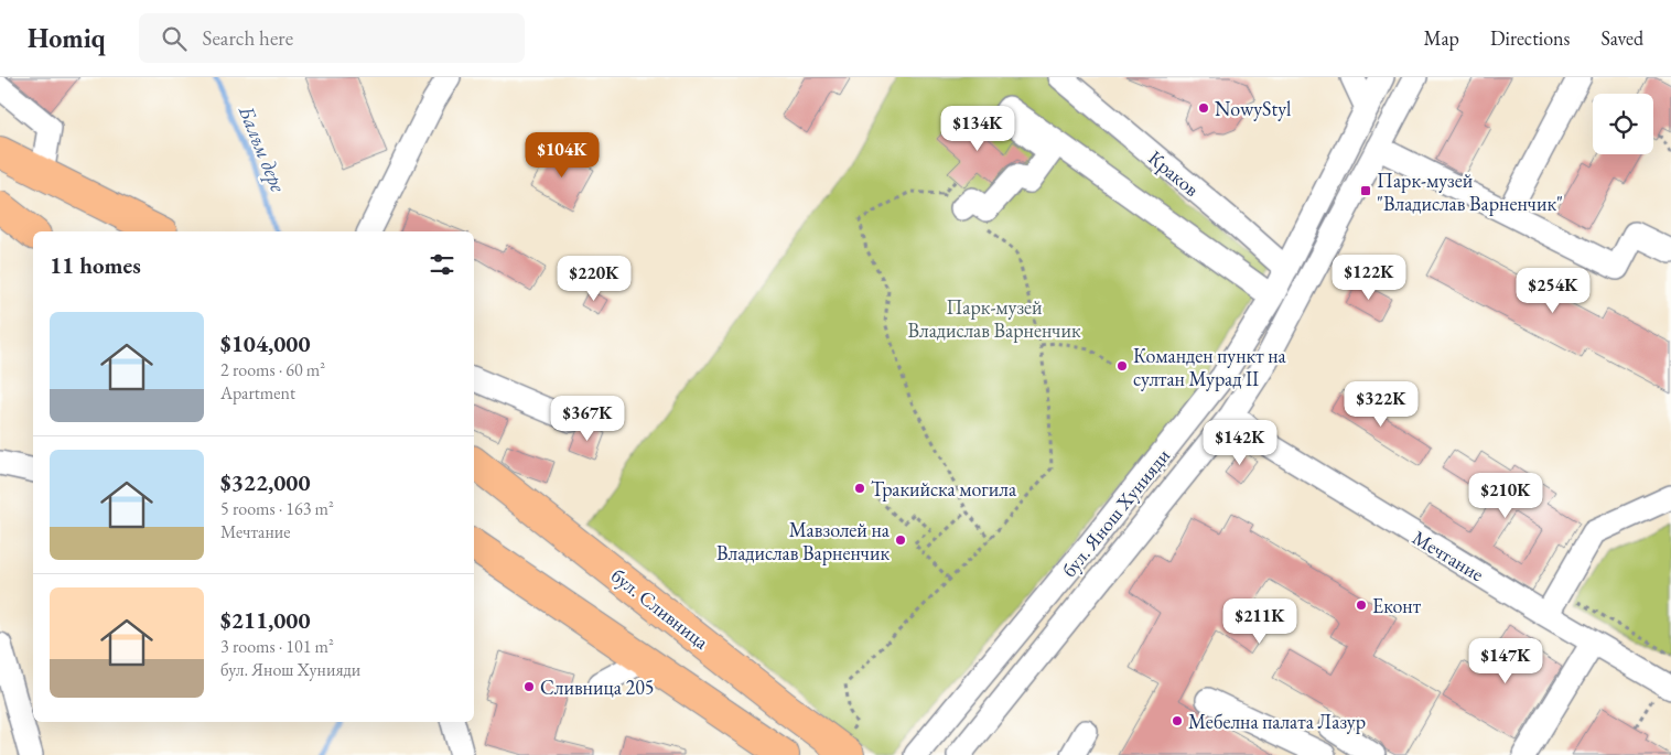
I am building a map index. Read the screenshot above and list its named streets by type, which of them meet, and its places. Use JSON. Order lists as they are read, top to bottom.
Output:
{
  "streets": {
    "main road": ["бул. Сливница"],
    "street": ["Краков", "бул. Янош Хунияди", "Мечтание"]
  },
  "crossings": [
    ["Краков", "бул. Янош Хунияди"],
    ["бул. Янош Хунияди", "Мечтание"]
  ],
  "water": ["Балъм дере"],
  "parks": ["Парк-музей Владислав Варненчик"],
  "places": {
    "other": [
      "NowyStyl",
      "Команден пункт на султан Мурад II",
      "Тракийска могила",
      "Мавзолей на Владислав Варненчик",
      "Еконт",
      "Сливница 205",
      "Мебелна палата Лазур"
    ],
    "transit": ["Парк-музей \"Владислав Варненчик\""]
  },
  "page": {
    "header": "Homiq",
    "search": "Search here",
    "nav": ["Map", "Directions", "Saved"],
    "price": [
      "$134K",
      "$104K",
      "$122K",
      "$220K",
      "$254K",
      "$322K",
      "$367K",
      "$142K",
      "$210K",
      "$211K",
      "$147K"
    ],
    "heading": "11 homes",
    "list": [
      {
        "name": "$104,000",
        "note": "2 rooms · 60 m² · Apartment"
      },
      {
        "name": "$322,000",
        "note": "5 rooms · 163 m² · Мечтание"
      },
      {
        "name": "$211,000",
        "note": "3 rooms · 101 m² · бул. Янош Хунияди"
      }
    ]
  }
}
